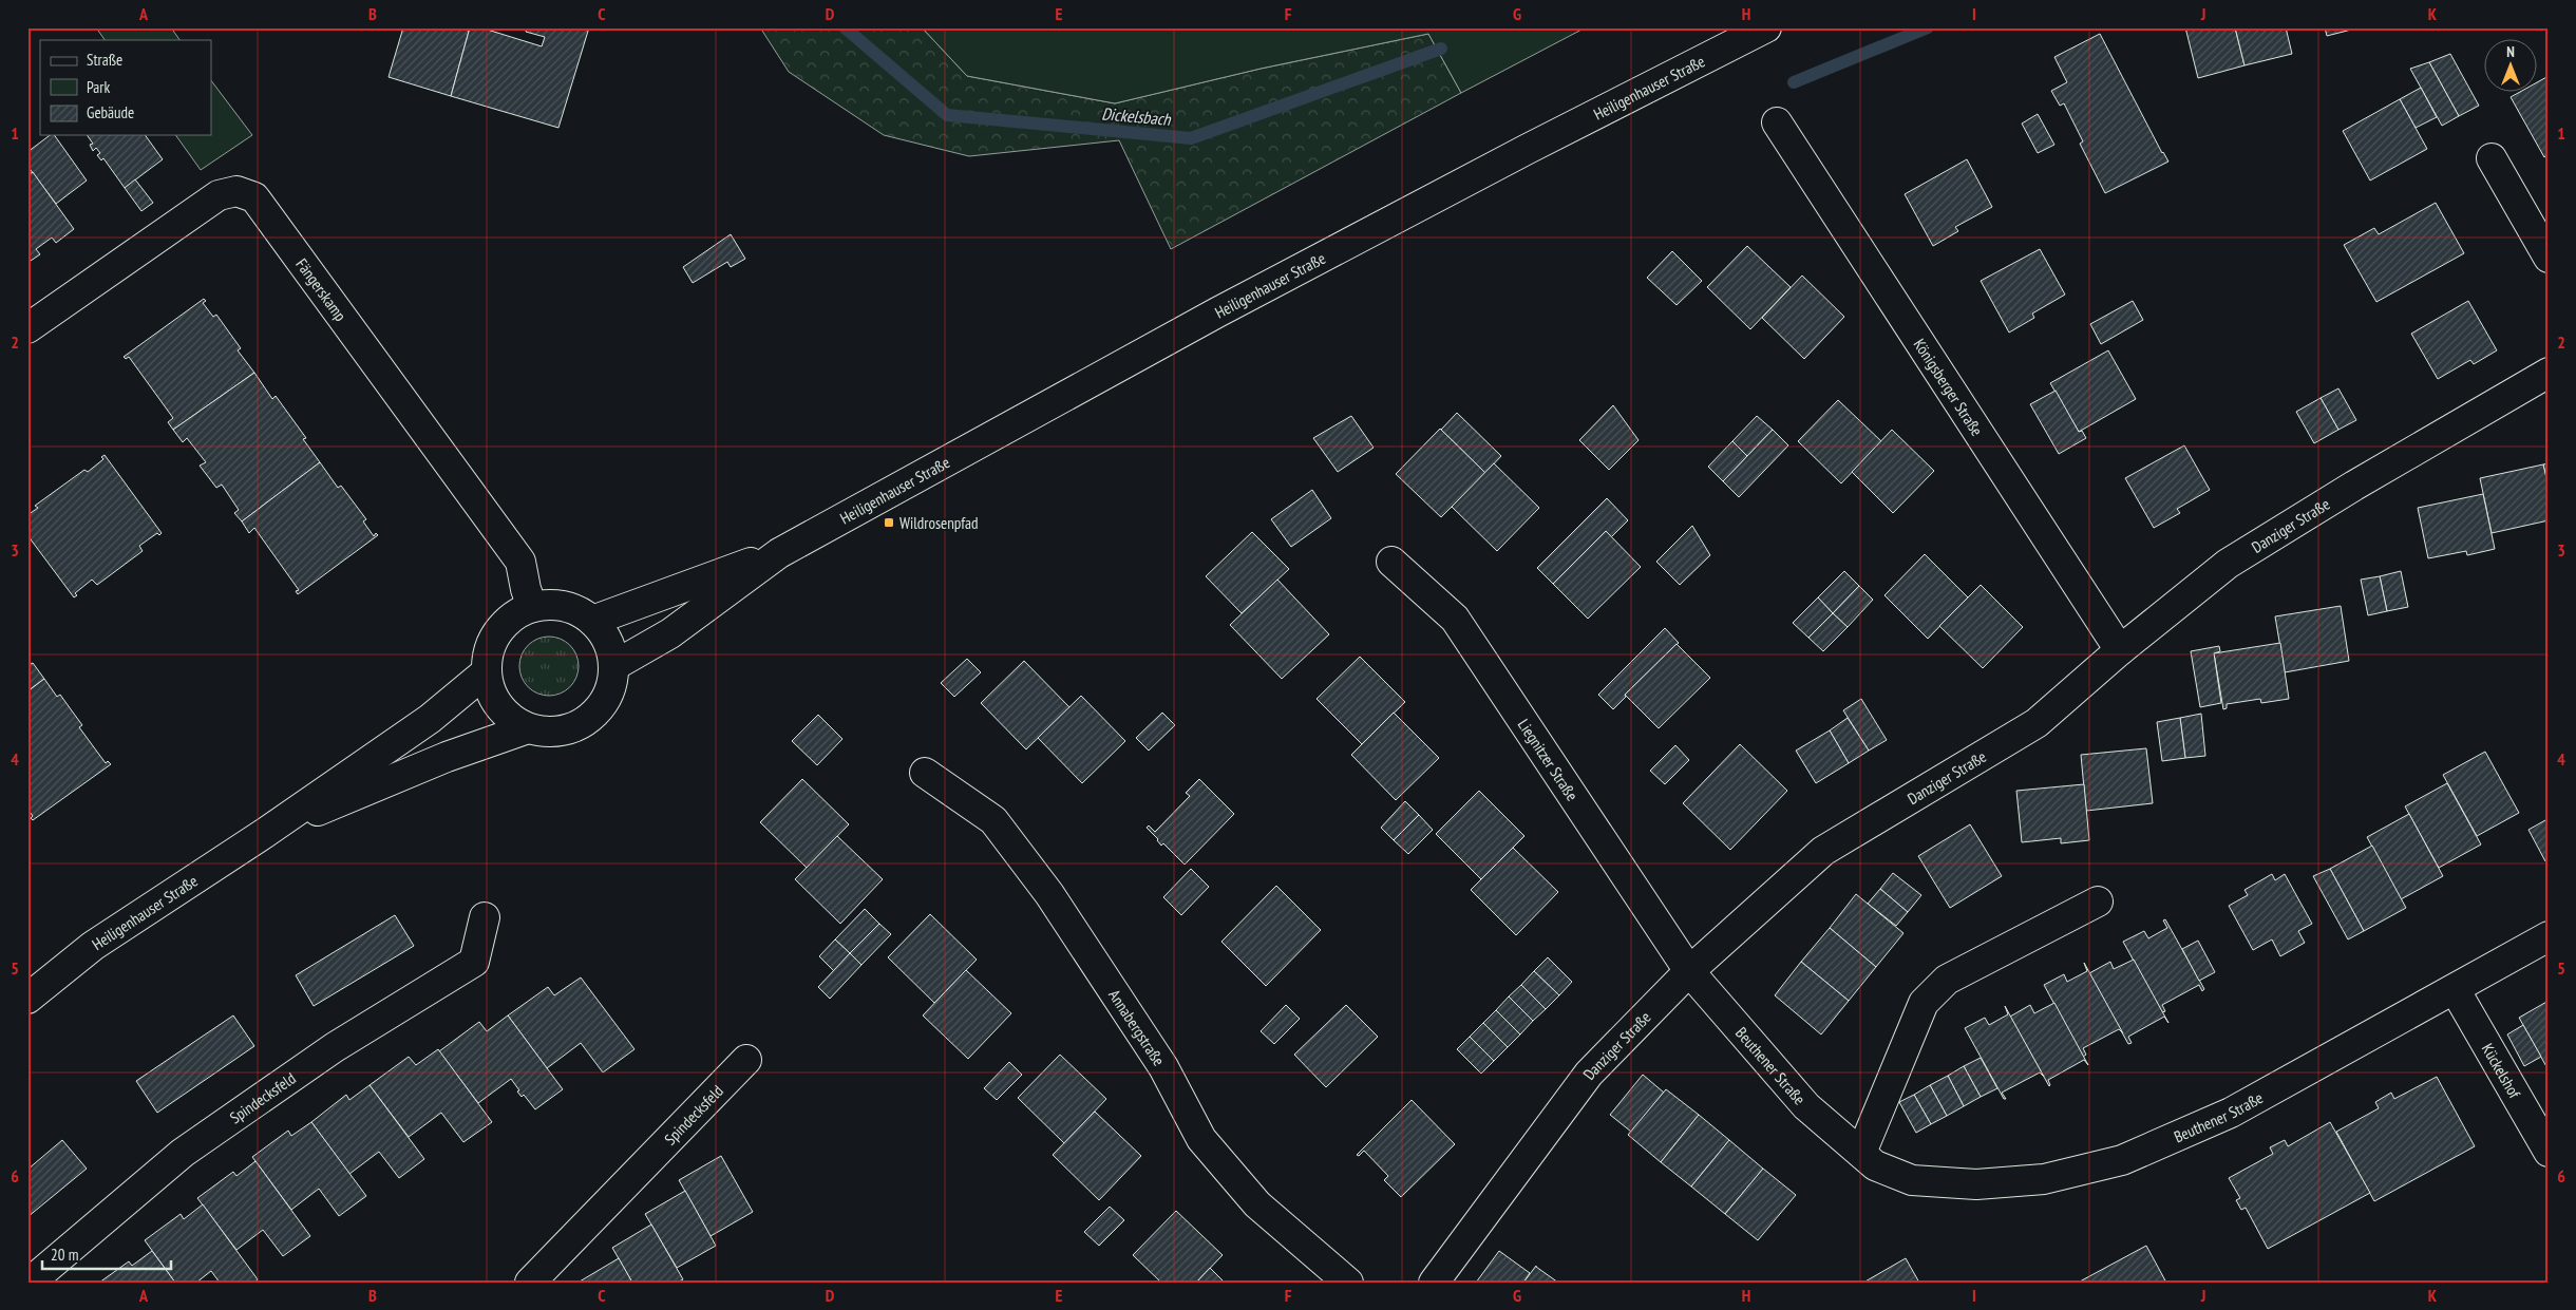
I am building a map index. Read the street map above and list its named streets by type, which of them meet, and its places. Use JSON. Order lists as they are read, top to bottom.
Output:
{
  "streets": {
    "street": [
      "Heiligenhauser Straße",
      "Fängerskamp",
      "Königsberger Straße",
      "Danziger Straße",
      "Liegnitzer Straße",
      "Annabergstraße",
      "Beuthener Straße",
      "Kückelshof",
      "Spindecksfeld"
    ]
  },
  "crossings": [
    ["Heiligenhauser Straße", "Fängerskamp"],
    ["Königsberger Straße", "Danziger Straße"],
    ["Danziger Straße", "Liegnitzer Straße"],
    ["Danziger Straße", "Beuthener Straße"],
    ["Liegnitzer Straße", "Beuthener Straße"],
    ["Beuthener Straße", "Kückelshof"]
  ],
  "water": ["Dickelsbach"],
  "places": {
    "transit": ["Wildrosenpfad"]
  },
  "legend": ["Straße", "Park", "Gebäude"],
  "scale_bar": "20 m",
  "north": "top",
  "grid": {
    "columns": [
      "A",
      "B",
      "C",
      "D",
      "E",
      "F",
      "G",
      "H",
      "I",
      "J",
      "K"
    ],
    "rows": [
      "1",
      "2",
      "3",
      "4",
      "5",
      "6"
    ]
  }
}
